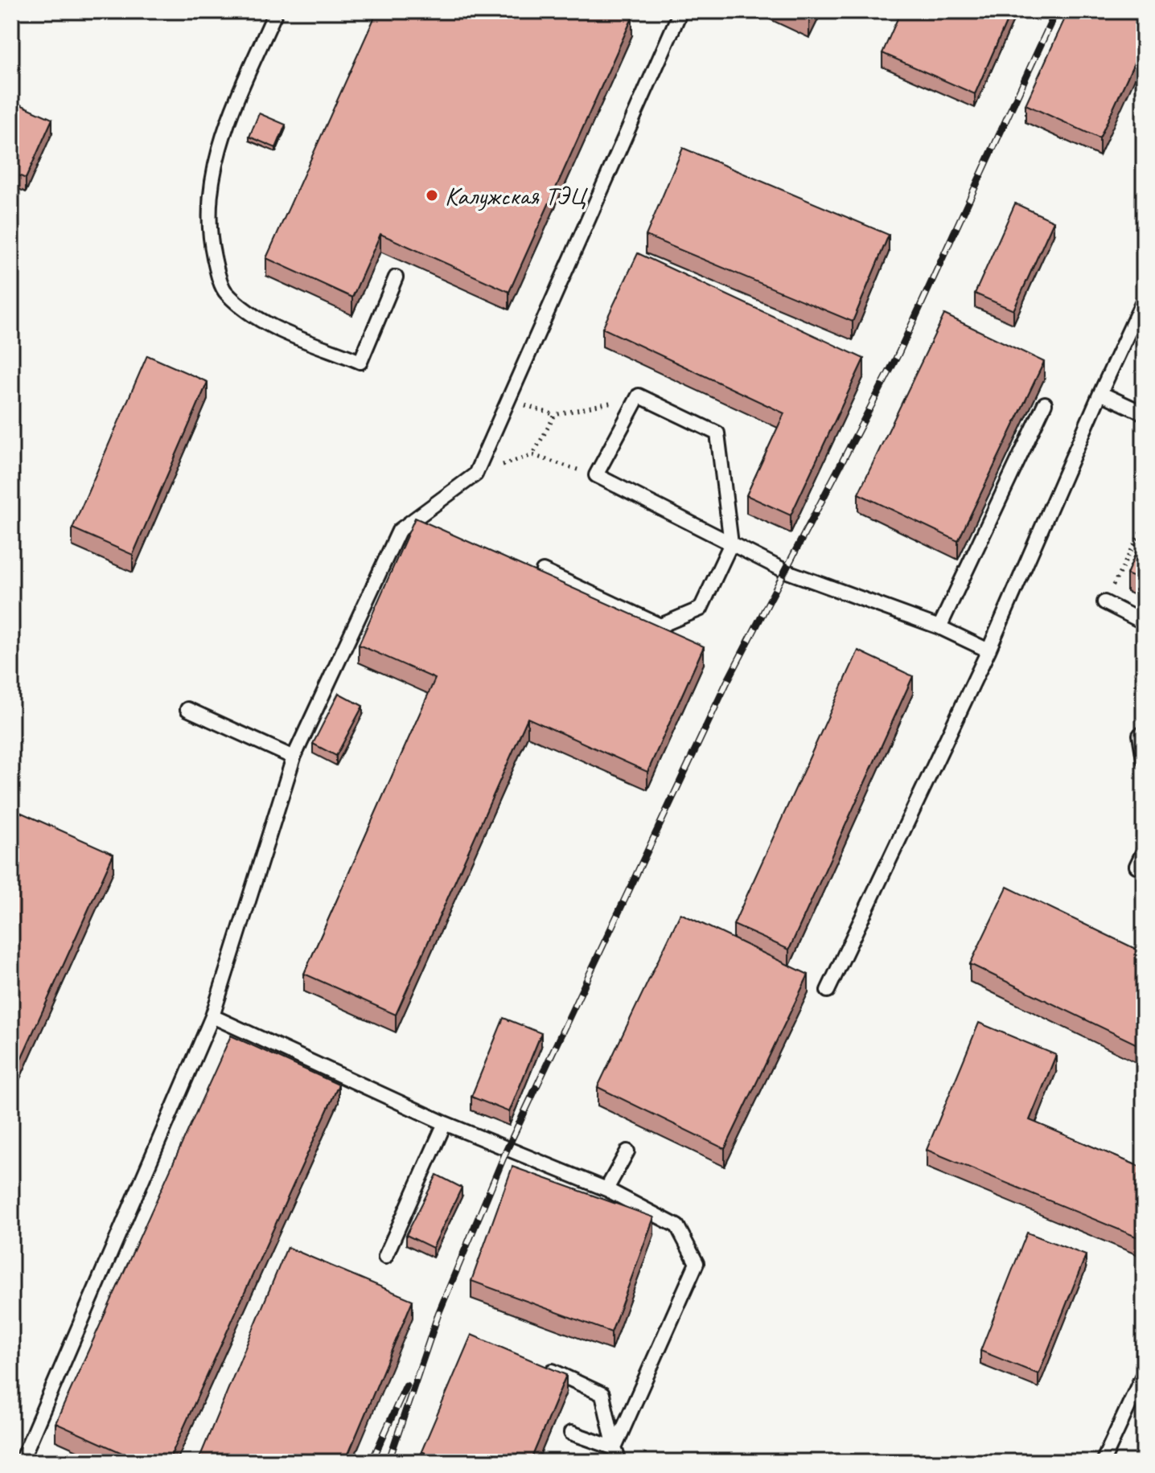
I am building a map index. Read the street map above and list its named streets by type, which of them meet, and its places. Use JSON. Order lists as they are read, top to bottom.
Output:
{
  "places": ["Калужская ТЭЦ"]
}
